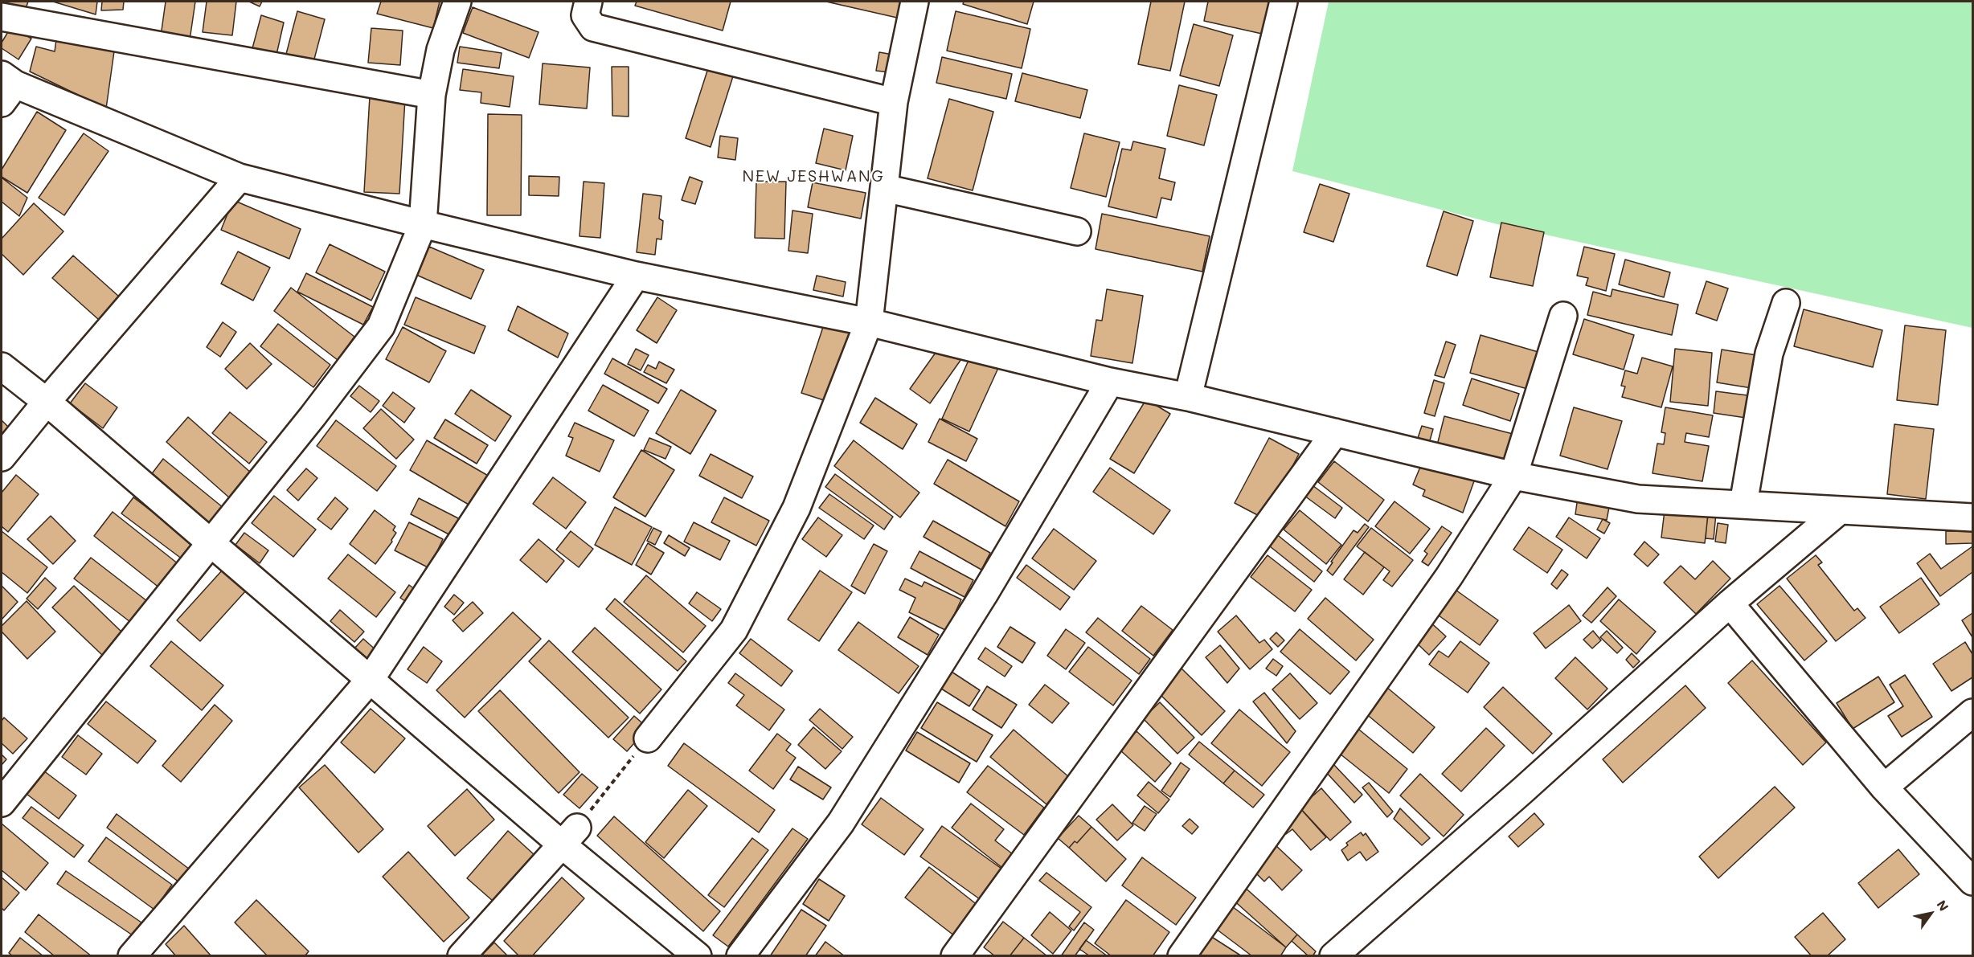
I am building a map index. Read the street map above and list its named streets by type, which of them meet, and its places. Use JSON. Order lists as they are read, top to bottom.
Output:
{
  "districts": ["NEW JESHWANG"],
  "north": "top right"
}
